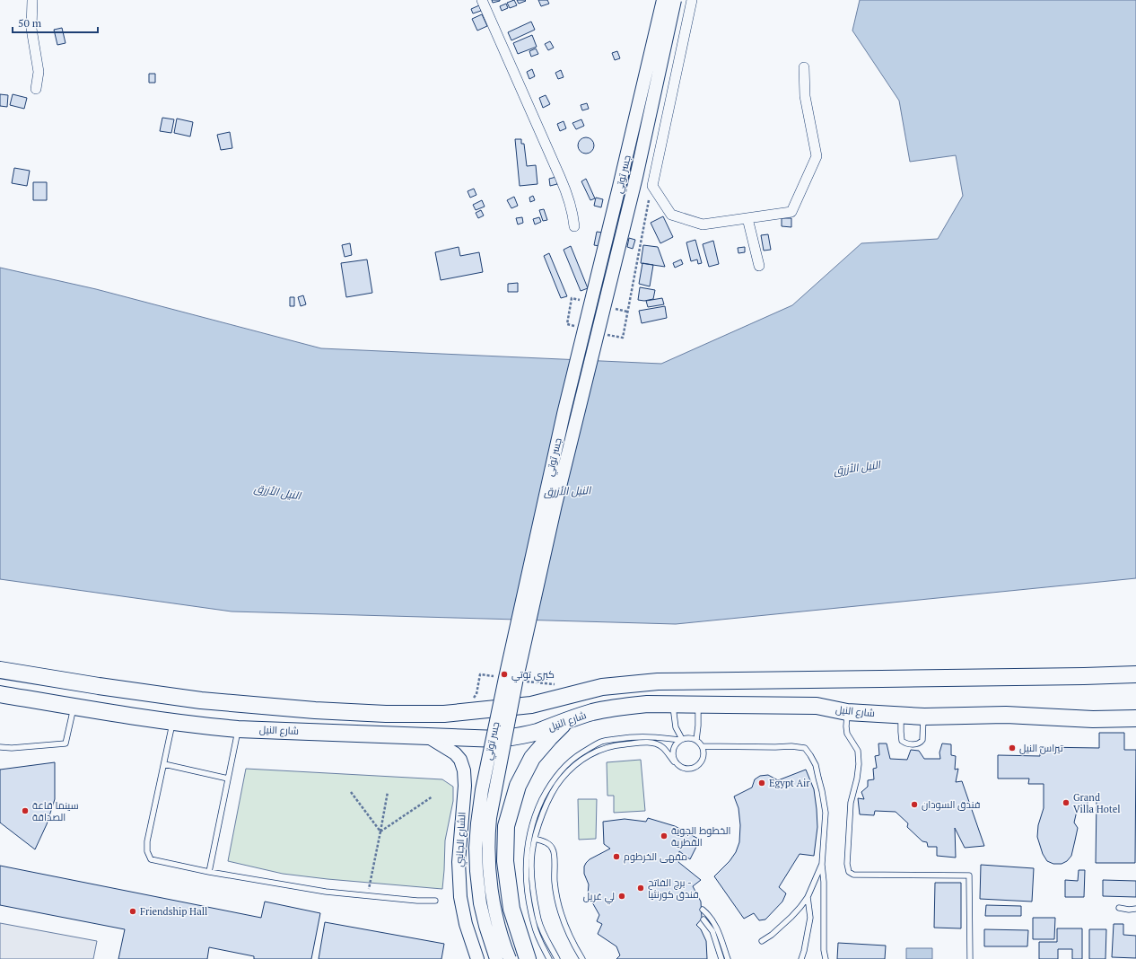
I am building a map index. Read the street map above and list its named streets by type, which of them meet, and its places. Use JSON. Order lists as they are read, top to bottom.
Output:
{
  "streets": {
    "main road": ["شارع النيل"],
    "street": ["جسر توتي", "الشارع الجانبي"]
  },
  "crossings": [
    ["شارع النيل", "الشارع الجانبي"]
  ],
  "water": ["النيل الأزرق"],
  "places": [
    "كبري توتي",
    "تيراس النيل",
    "Egypt Air",
    "Grand Villa Hotel",
    "فندق السودان",
    "سينما قاعة الصداقة",
    "الخطوط الجوية القطرية",
    "مقهى الخرطوم",
    "برج الفاتح - فندق كورنثيا",
    "لي غريل",
    "Friendship Hall"
  ],
  "scale_bar": "50 m"
}
